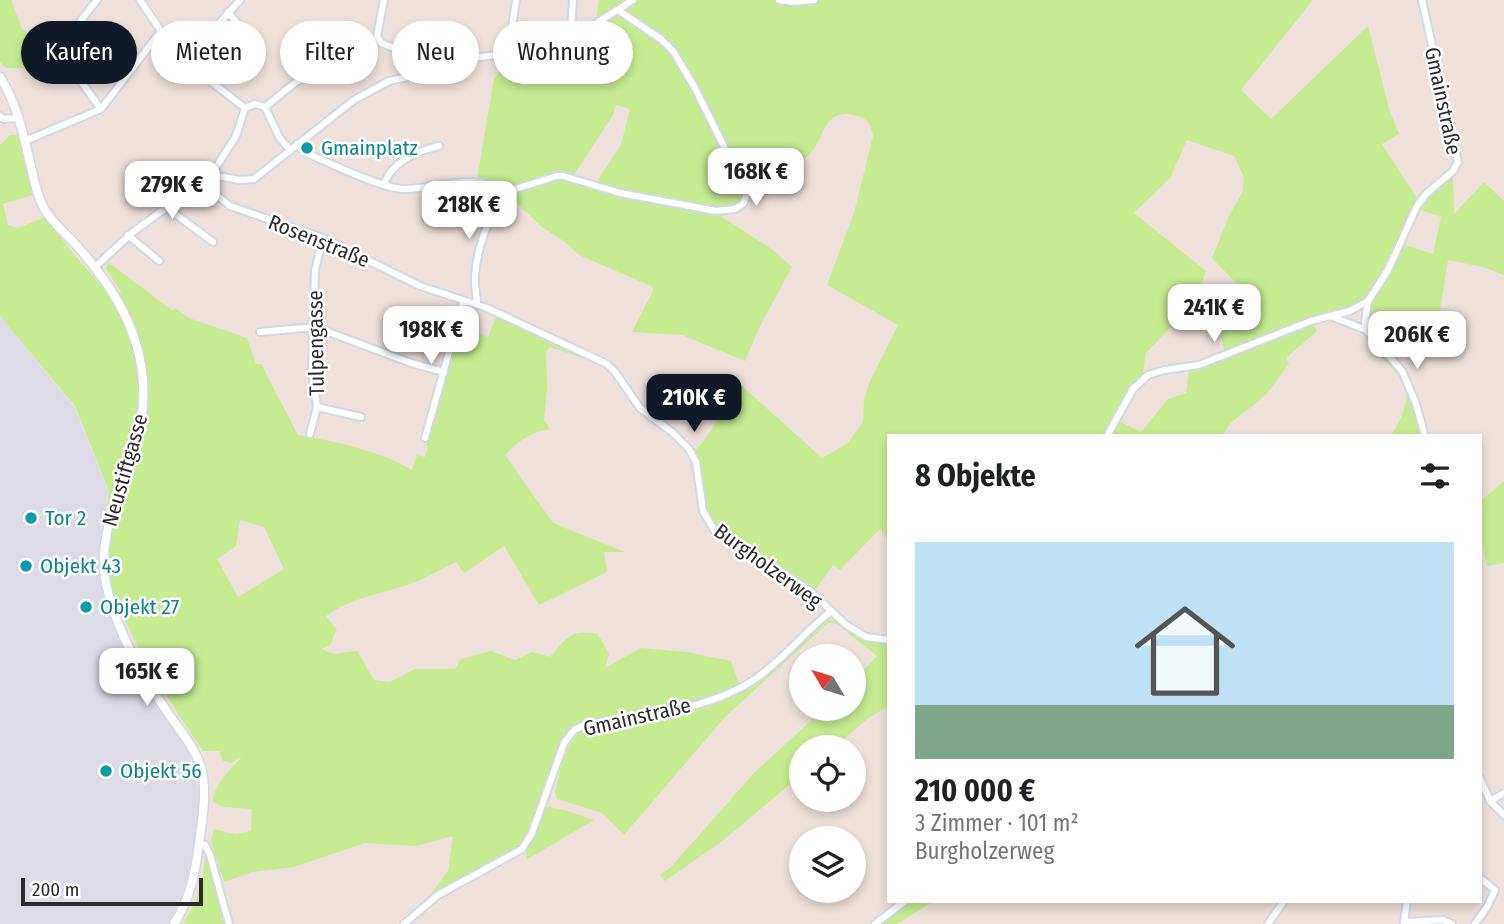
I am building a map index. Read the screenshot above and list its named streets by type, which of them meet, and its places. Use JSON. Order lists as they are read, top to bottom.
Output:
{
  "streets": {
    "street": [
      "Gmainstraße",
      "Rosenstraße",
      "Tulpengasse",
      "Neustiftgasse",
      "Burgholzerweg"
    ]
  },
  "crossings": [
    ["Gmainstraße", "Burgholzerweg"],
    ["Rosenstraße", "Tulpengasse"],
    ["Rosenstraße", "Burgholzerweg"]
  ],
  "places": [
    "Gmainplatz",
    "Tor 2",
    "Objekt 43",
    "Objekt 27",
    "Objekt 56"
  ],
  "scale_bar": "200 m",
  "north": "top left",
  "page": {
    "chip": [
      "Kaufen",
      "Mieten",
      "Filter",
      "Neu",
      "Wohnung"
    ],
    "price": [
      "168K €",
      "279K €",
      "218K €",
      "241K €",
      "198K €",
      "206K €",
      "210K €",
      "165K €"
    ],
    "heading": "8 Objekte",
    "list": [
      {
        "name": "210 000 €",
        "note": "3 Zimmer · 101 m² · Burgholzerweg"
      }
    ],
    "scale": "200 m"
  }
}
